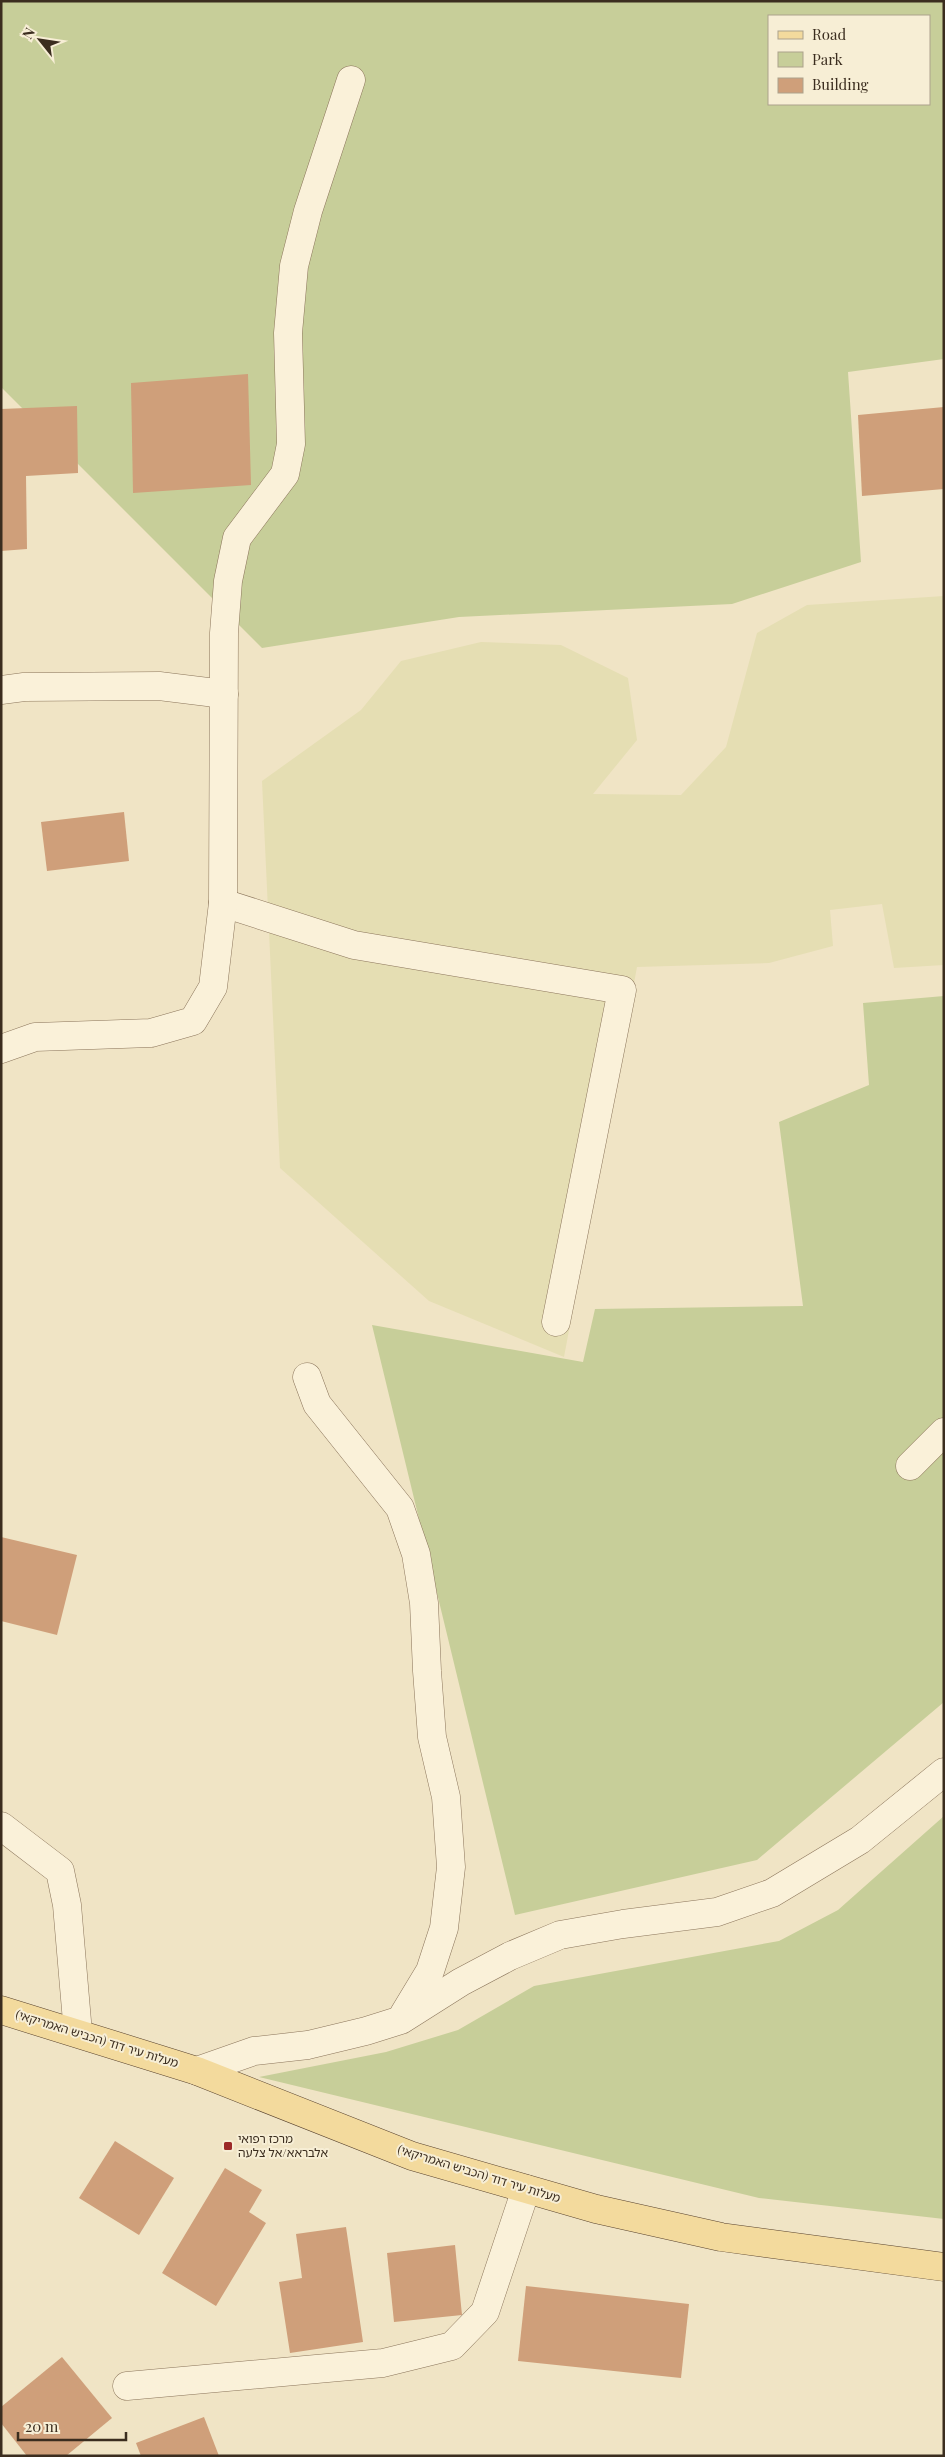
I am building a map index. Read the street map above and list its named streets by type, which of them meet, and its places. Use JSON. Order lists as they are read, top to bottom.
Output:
{
  "streets": {
    "main road": ["מעלות עיר דוד (הכביש האמריקאי)"]
  },
  "places": {
    "transit": ["מרכז רפואי אלבראא/אל צלעה"]
  },
  "legend": ["Road", "Park", "Building"],
  "scale_bar": "20 m",
  "north": "top left"
}
